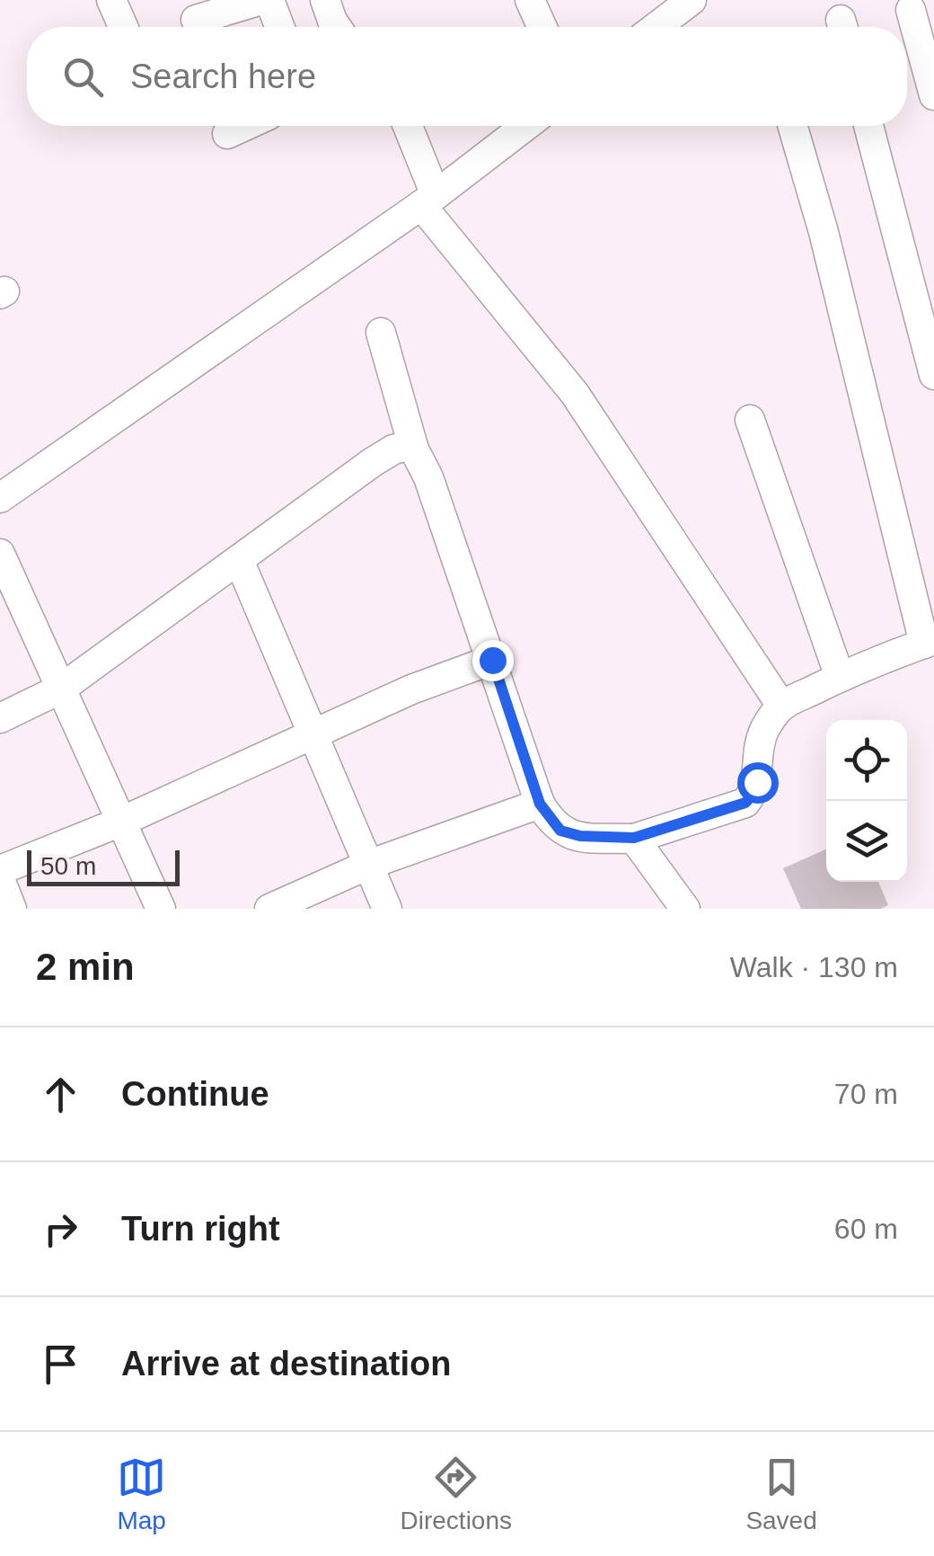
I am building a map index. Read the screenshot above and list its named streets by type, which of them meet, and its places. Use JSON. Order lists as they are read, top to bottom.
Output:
{
  "scale_bar": "50 m",
  "page": {
    "search": "Search here",
    "scale": "50 m",
    "heading": ["2 min", "Walk · 130 m"],
    "list": [
      ["Continue", "70 m"],
      ["Turn right", "60 m"],
      "Arrive at destination"
    ],
    "nav": ["Map", "Directions", "Saved"]
  }
}
